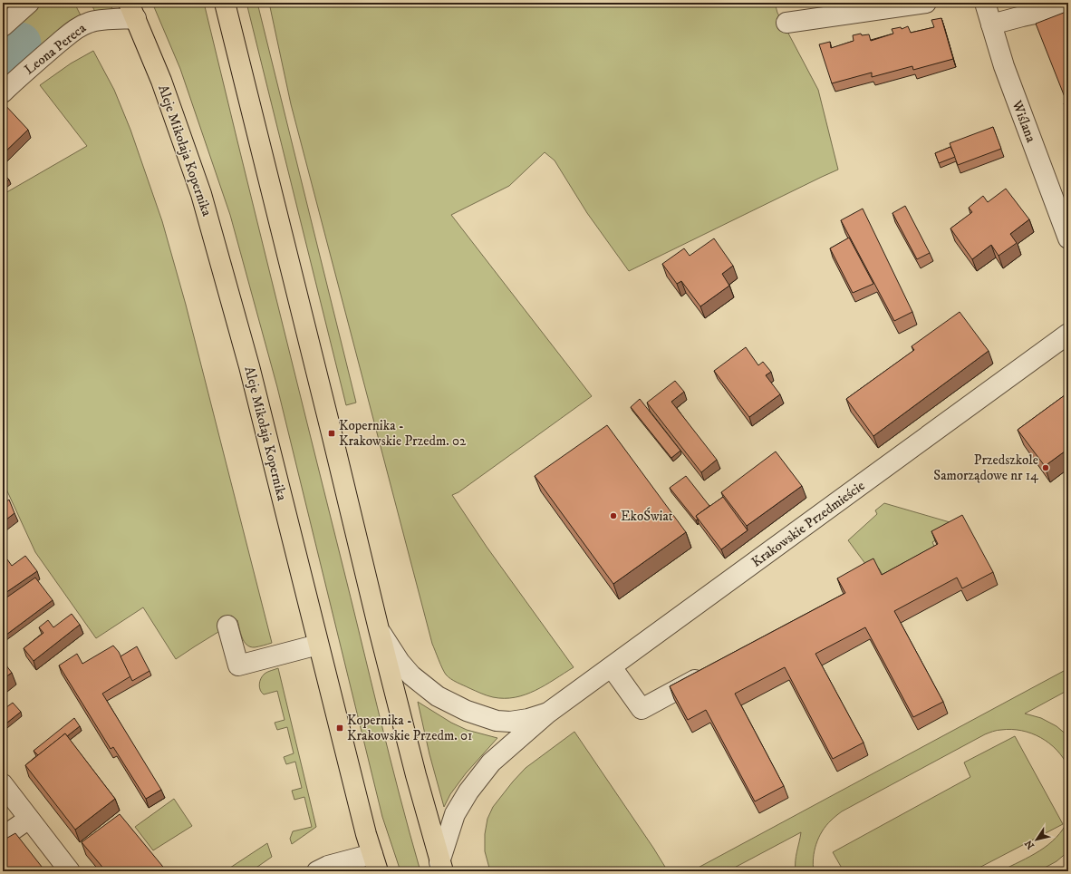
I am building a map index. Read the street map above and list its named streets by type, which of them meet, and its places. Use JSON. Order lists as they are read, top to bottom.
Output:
{
  "streets": {
    "main road": ["Aleje Mikołaja Kopernika"],
    "street": ["Leona Pereca", "Wiślana", "Krakowskie Przedmieście"]
  },
  "crossings": [
    ["Leona Pereca", "Aleje Mikołaja Kopernika"]
  ],
  "places": {
    "transit": ["Kopernika - Krakowskie Przedm. 02", "Kopernika - Krakowskie Przedm. 01"],
    "other": ["Przedszkole Samorządowe nr 14", "EkoŚwiat"]
  },
  "north": "bottom left"
}
